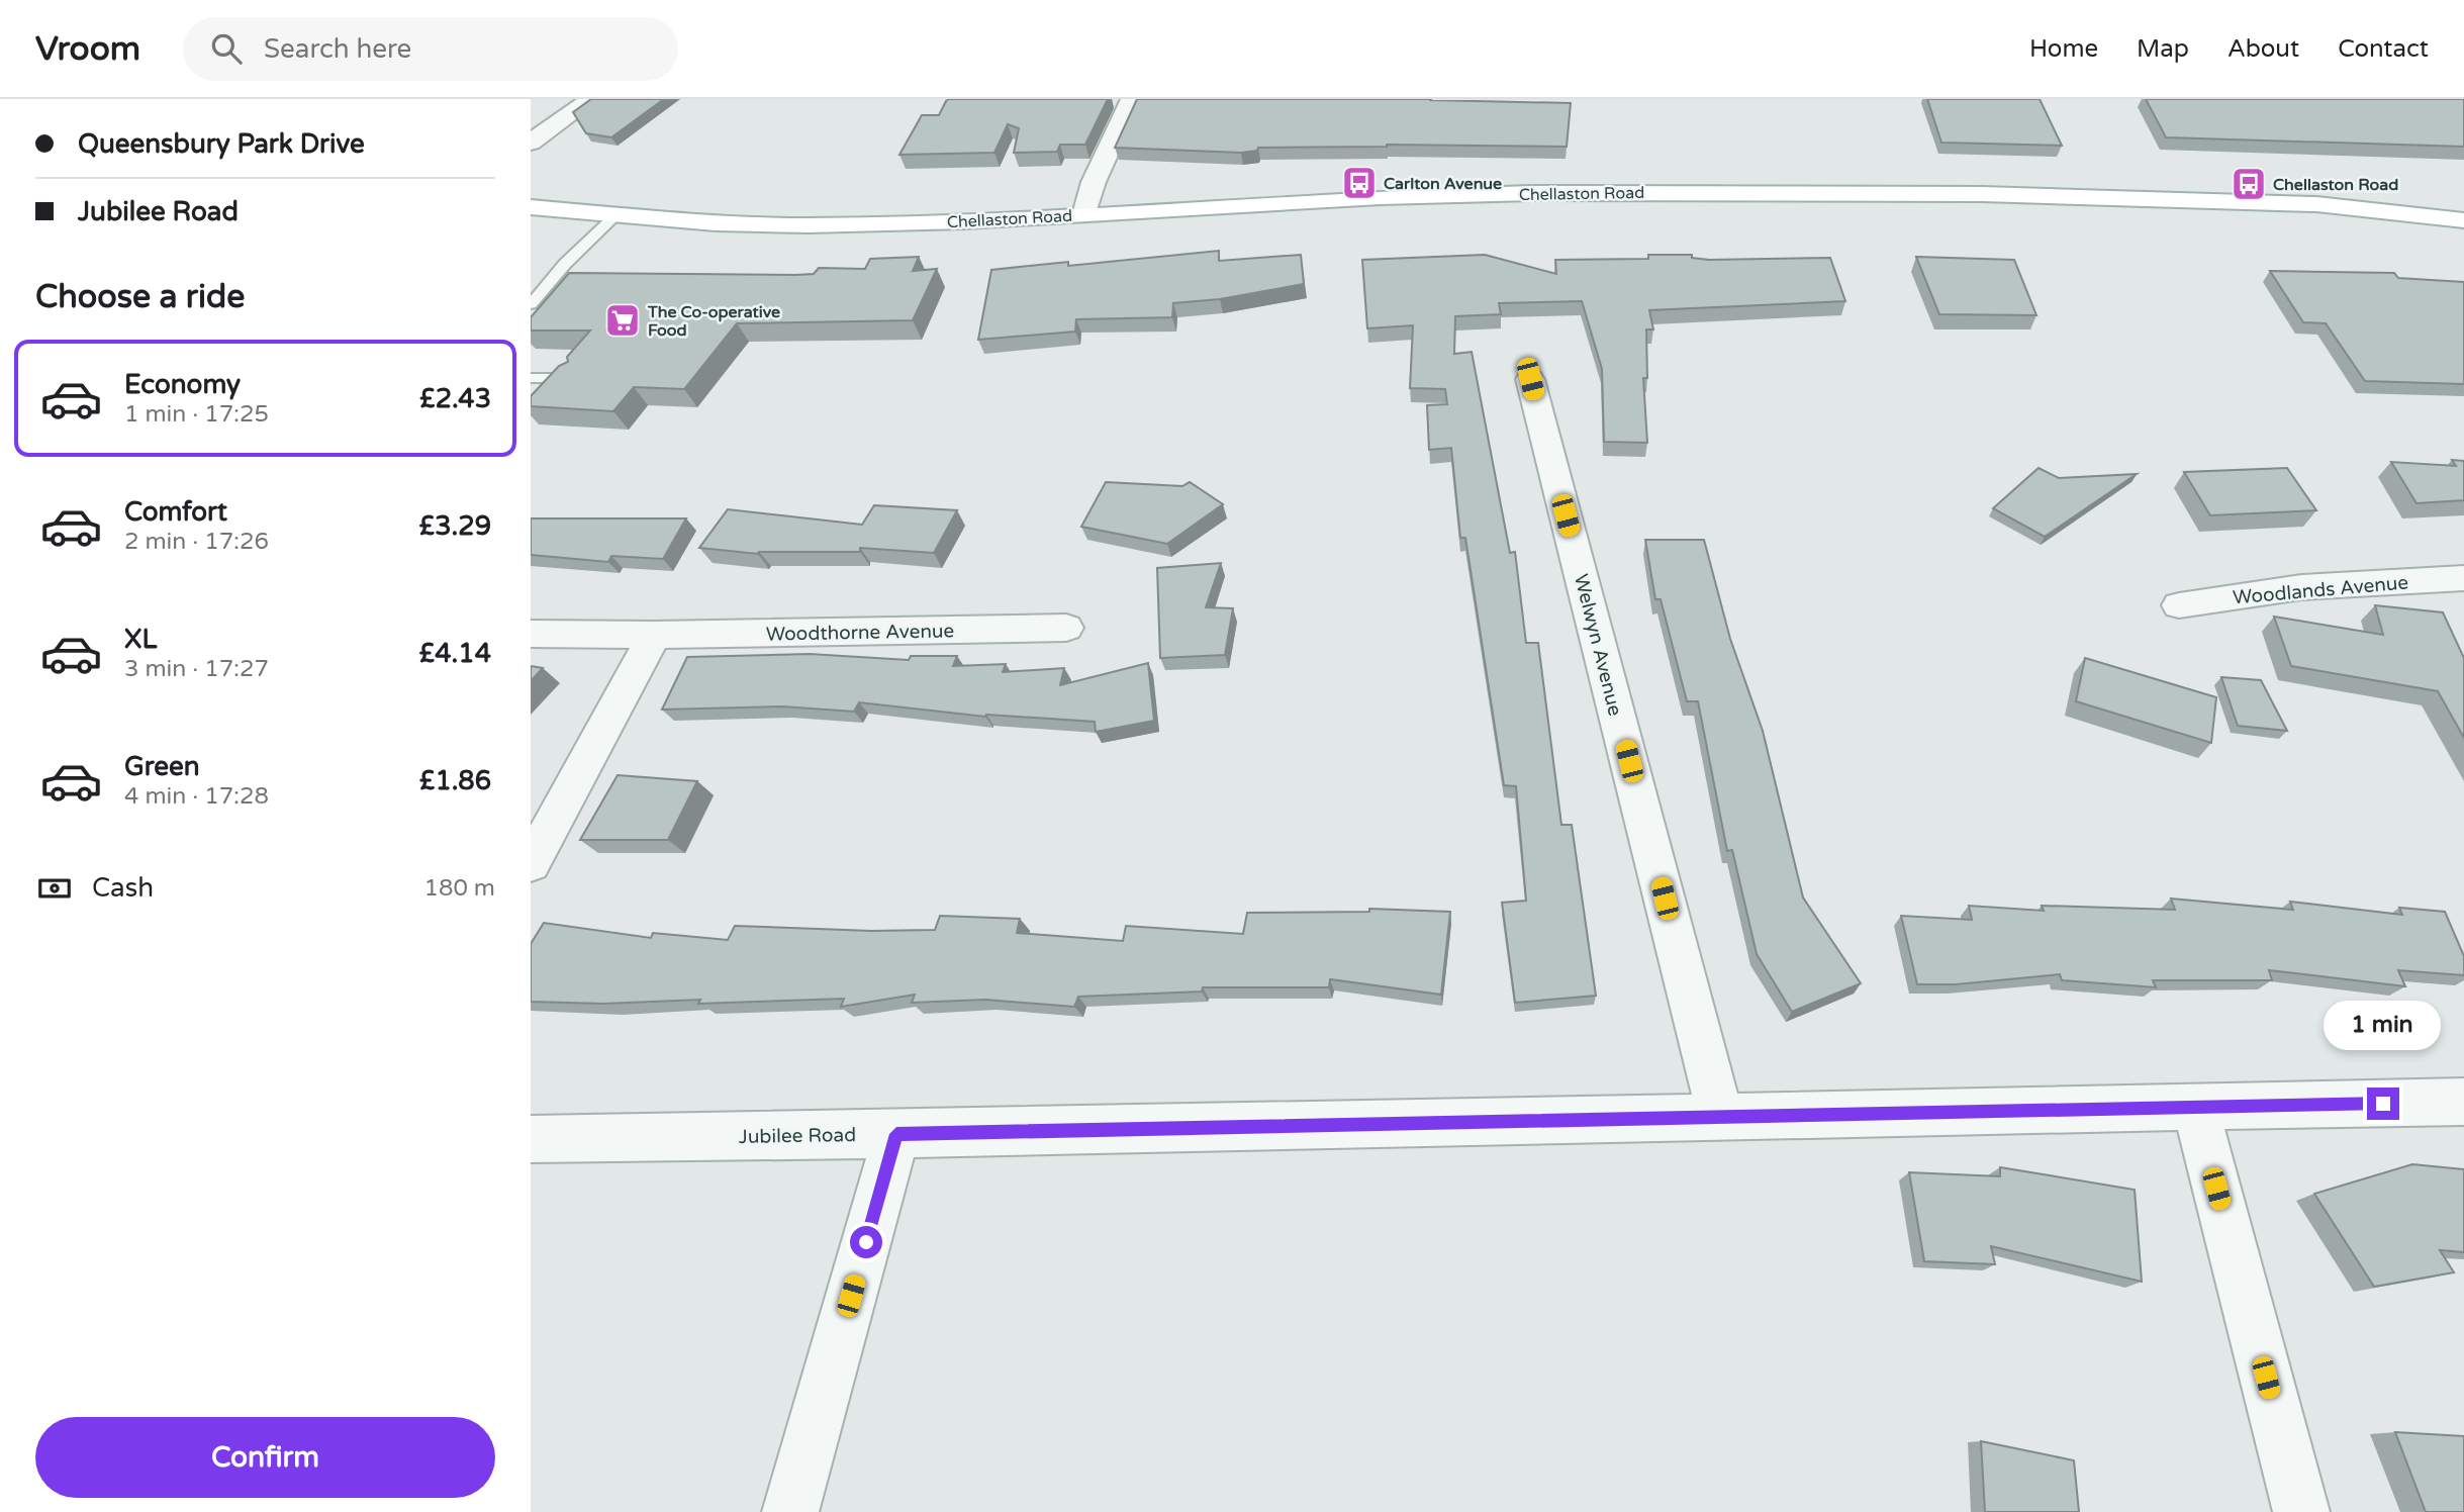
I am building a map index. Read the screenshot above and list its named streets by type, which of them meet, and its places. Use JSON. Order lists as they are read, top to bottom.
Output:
{
  "streets": {
    "main road": ["Chellaston Road"],
    "street": [
      "Woodlands Avenue",
      "Woodthorne Avenue",
      "Welwyn Avenue",
      "Jubilee Road"
    ]
  },
  "crossings": [
    ["Welwyn Avenue", "Jubilee Road"]
  ],
  "places": {
    "bus stop": ["Carlton Avenue", "Chellaston Road"],
    "supermarket": ["The Co-operative Food"]
  },
  "page": {
    "header": "Vroom",
    "search": "Search here",
    "nav": [
      "Home",
      "Map",
      "About",
      "Contact"
    ],
    "banner": ["Queensbury Park Drive", "Jubilee Road"],
    "heading": "Choose a ride",
    "list": [
      {
        "name": "Economy",
        "note": "1 min · 17:25",
        "value": "£2.43"
      },
      {
        "name": "Comfort",
        "note": "2 min · 17:26",
        "value": "£3.29"
      },
      {
        "name": "XL",
        "note": "3 min · 17:27",
        "value": "£4.14"
      },
      {
        "name": "Green",
        "note": "4 min · 17:28",
        "value": "£1.86"
      }
    ],
    "pay": ["Cash", "180 m"],
    "bubble": "1 min",
    "buttons": "Confirm"
  }
}
